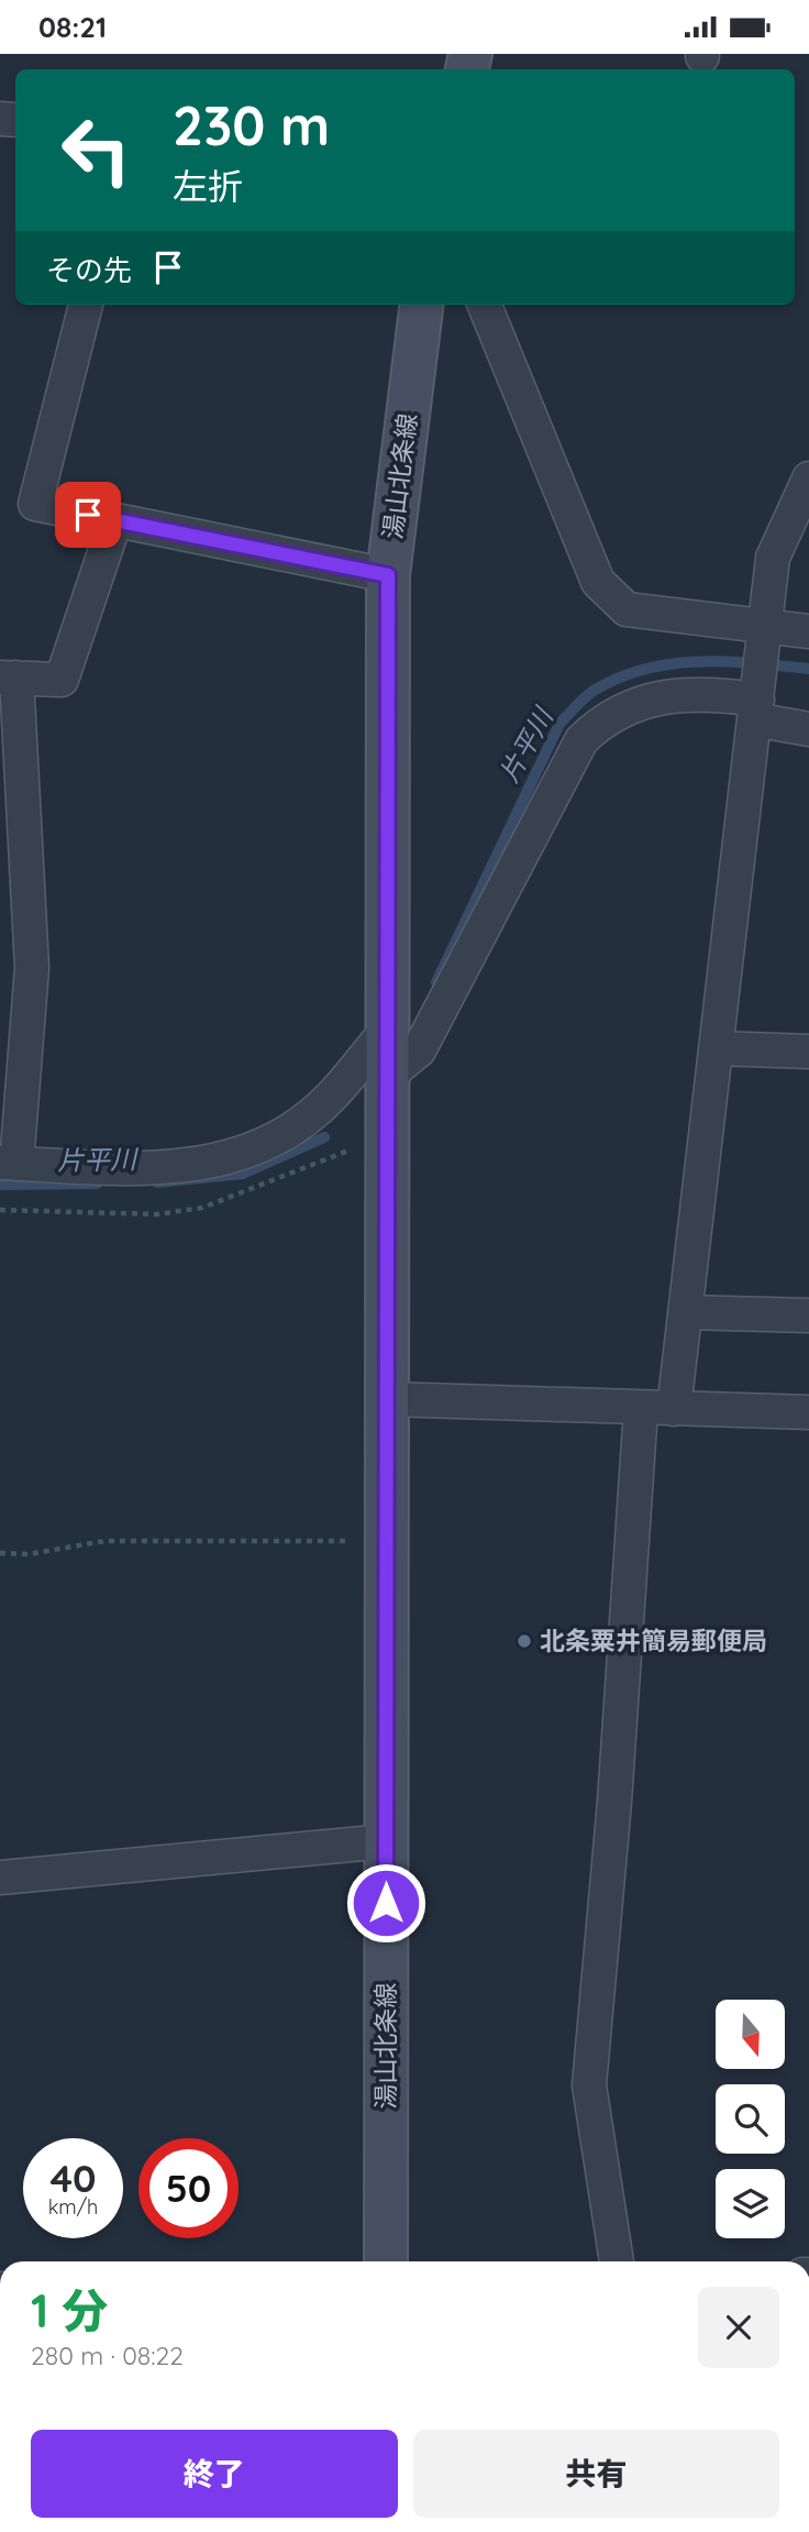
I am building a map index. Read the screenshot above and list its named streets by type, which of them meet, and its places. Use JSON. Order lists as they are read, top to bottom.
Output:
{
  "streets": {
    "main road": ["湯山北条線"]
  },
  "water": ["片平川"],
  "places": ["北条粟井簡易郵便局"],
  "north": "bottom",
  "page": {
    "status": "08:21",
    "turn": ["230 m", "左折"],
    "then": "その先",
    "speed": "40 km/h",
    "limit": "50",
    "heading": ["1 分", "280 m · 08:22"],
    "buttons": ["終了", "共有"]
  }
}
